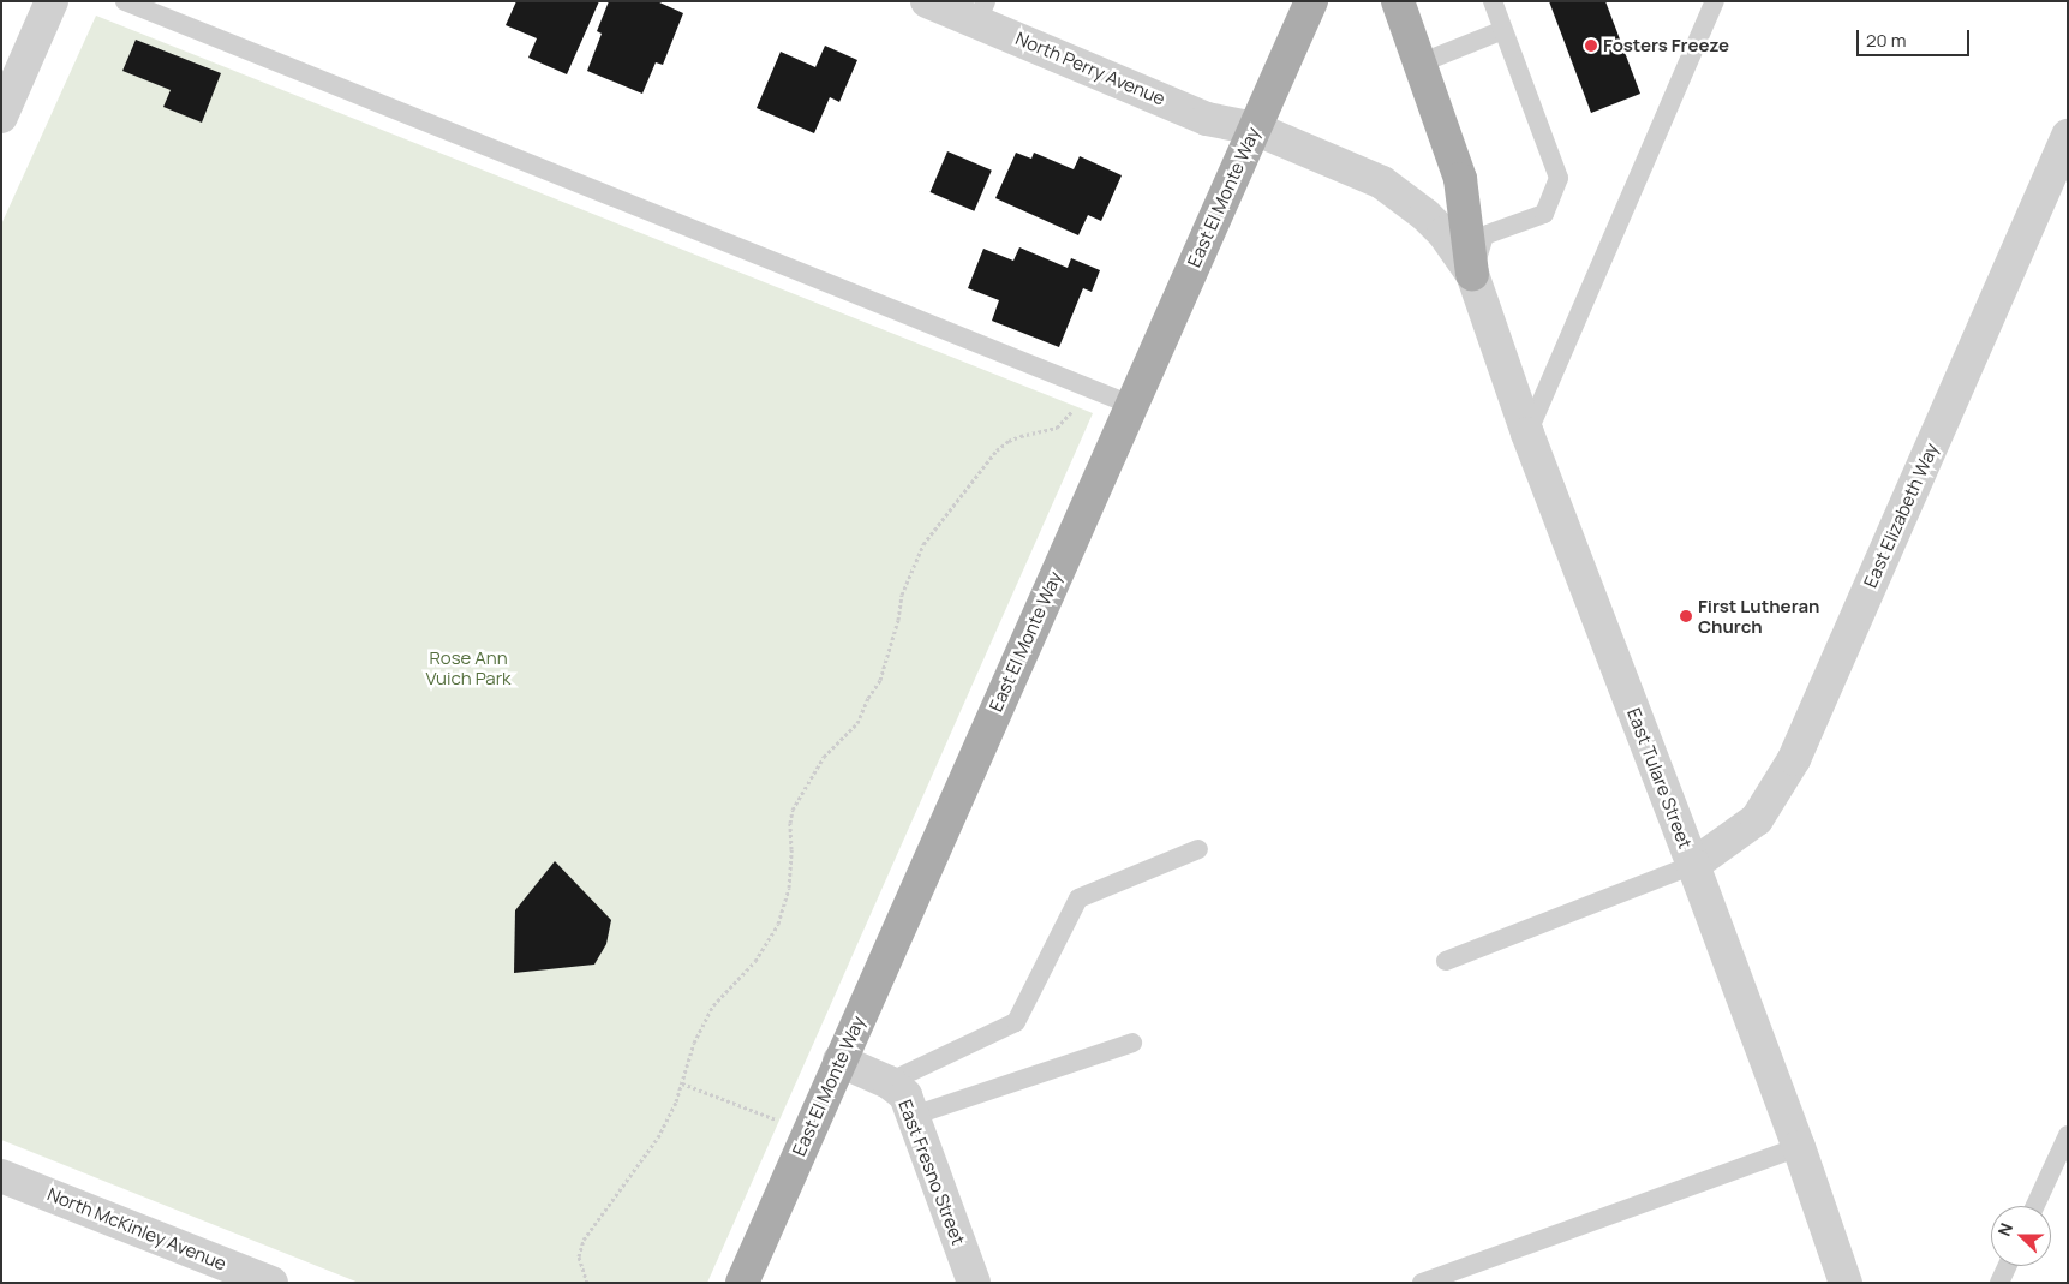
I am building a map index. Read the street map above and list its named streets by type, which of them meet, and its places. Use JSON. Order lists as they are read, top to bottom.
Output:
{
  "streets": {
    "main road": ["East El Monte Way"],
    "street": [
      "North Perry Avenue",
      "East Elizabeth Way",
      "East Tulare Street",
      "East Fresno Street",
      "North McKinley Avenue"
    ]
  },
  "crossings": [
    ["North Perry Avenue", "East El Monte Way"],
    ["North Perry Avenue", "East Tulare Street"],
    ["East El Monte Way", "East Fresno Street"],
    ["East Elizabeth Way", "East Tulare Street"]
  ],
  "parks": ["Rose Ann Vuich Park"],
  "places": ["Fosters Freeze", "First Lutheran Church"],
  "scale_bar": "20 m",
  "north": "left"
}
